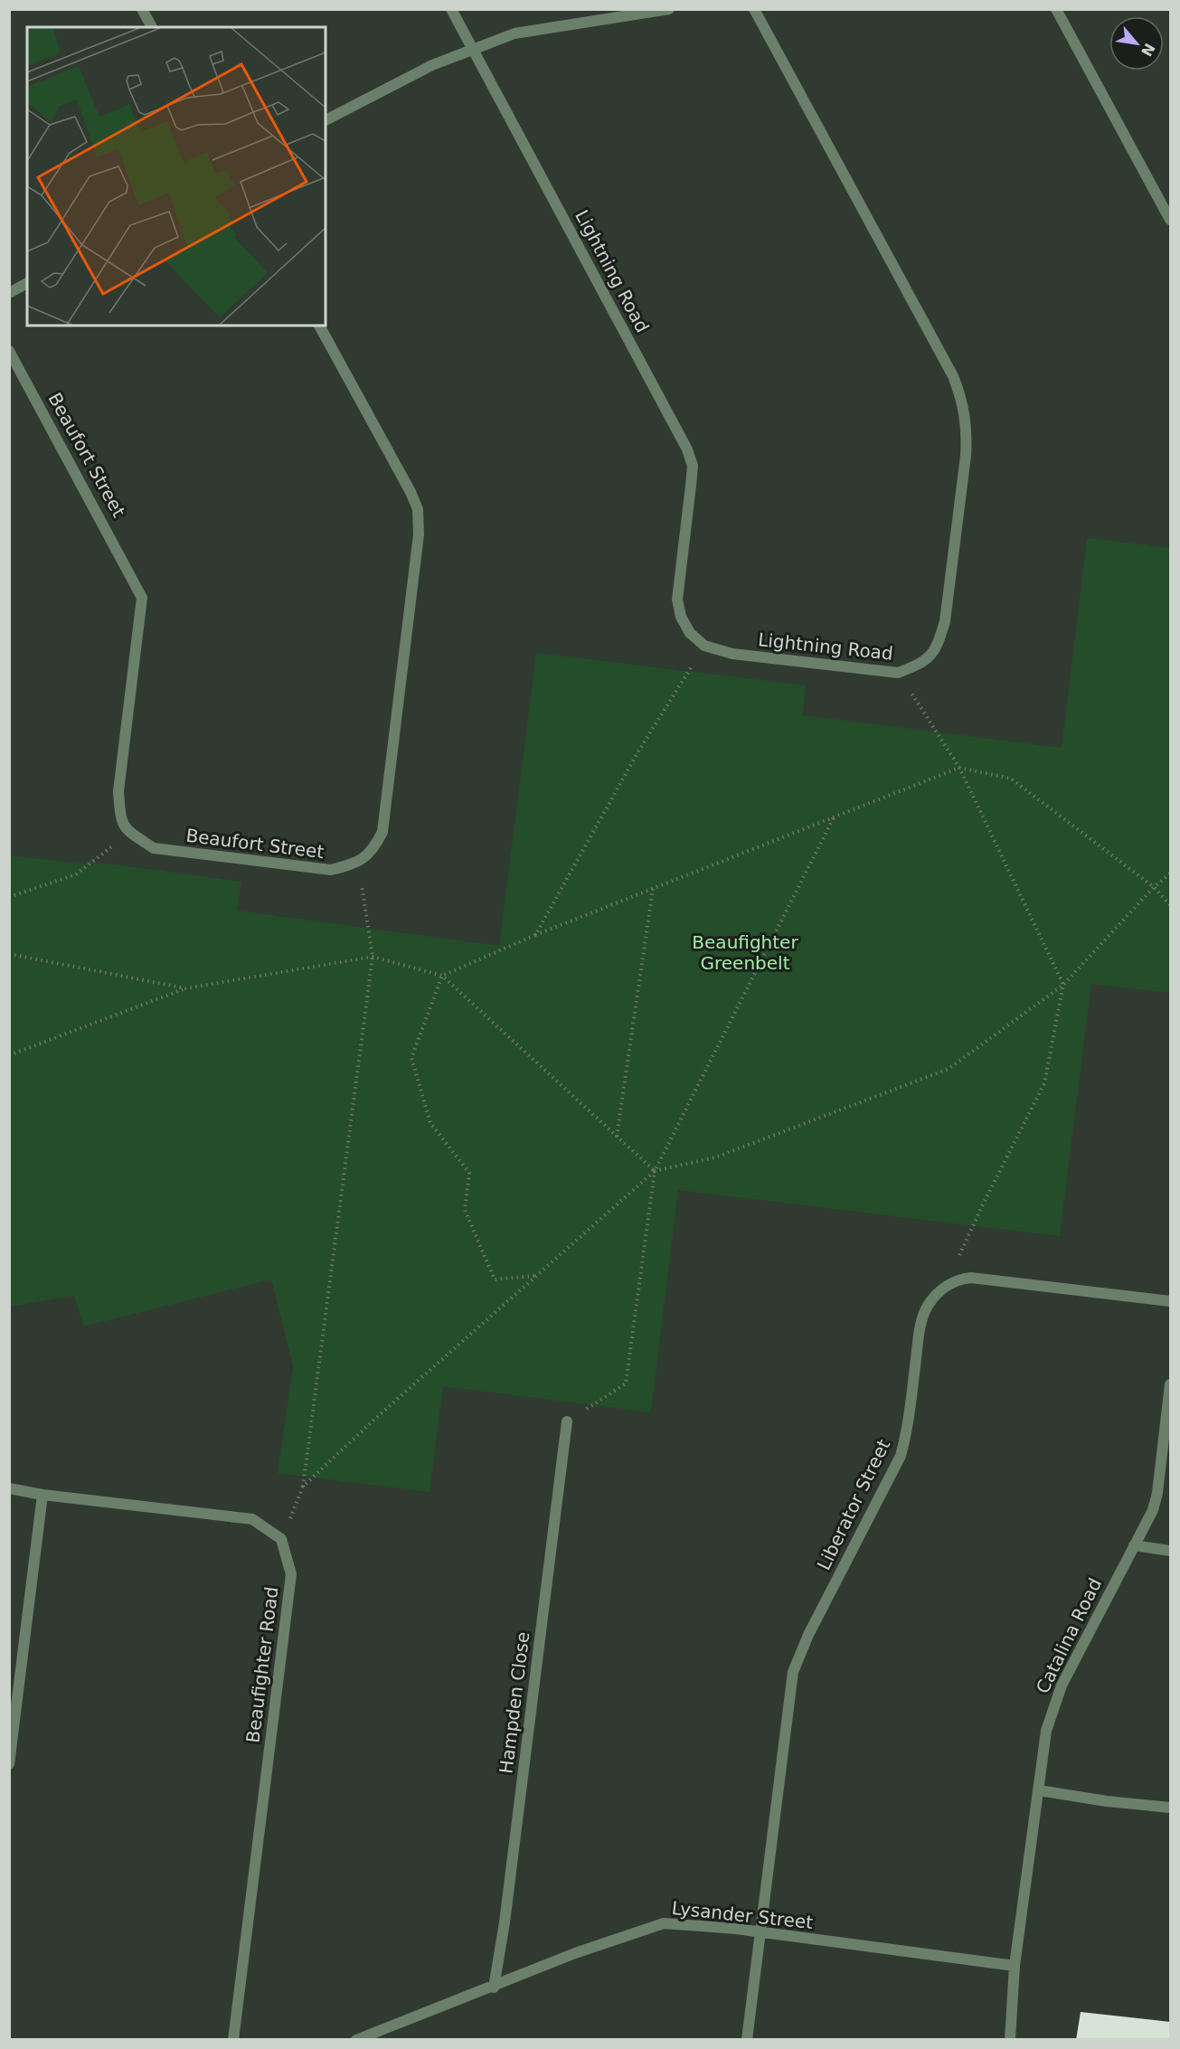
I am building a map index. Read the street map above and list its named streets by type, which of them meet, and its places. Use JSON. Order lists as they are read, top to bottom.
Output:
{
  "streets": {
    "street": [
      "Lightning Road",
      "Beaufort Street",
      "Liberator Street",
      "Catalina Road",
      "Beaufighter Road",
      "Hampden Close",
      "Lysander Street"
    ]
  },
  "crossings": [
    ["Liberator Street", "Lysander Street"],
    ["Catalina Road", "Lysander Street"],
    ["Hampden Close", "Lysander Street"]
  ],
  "parks": ["Beaufighter Greenbelt"],
  "north": "bottom right"
}
